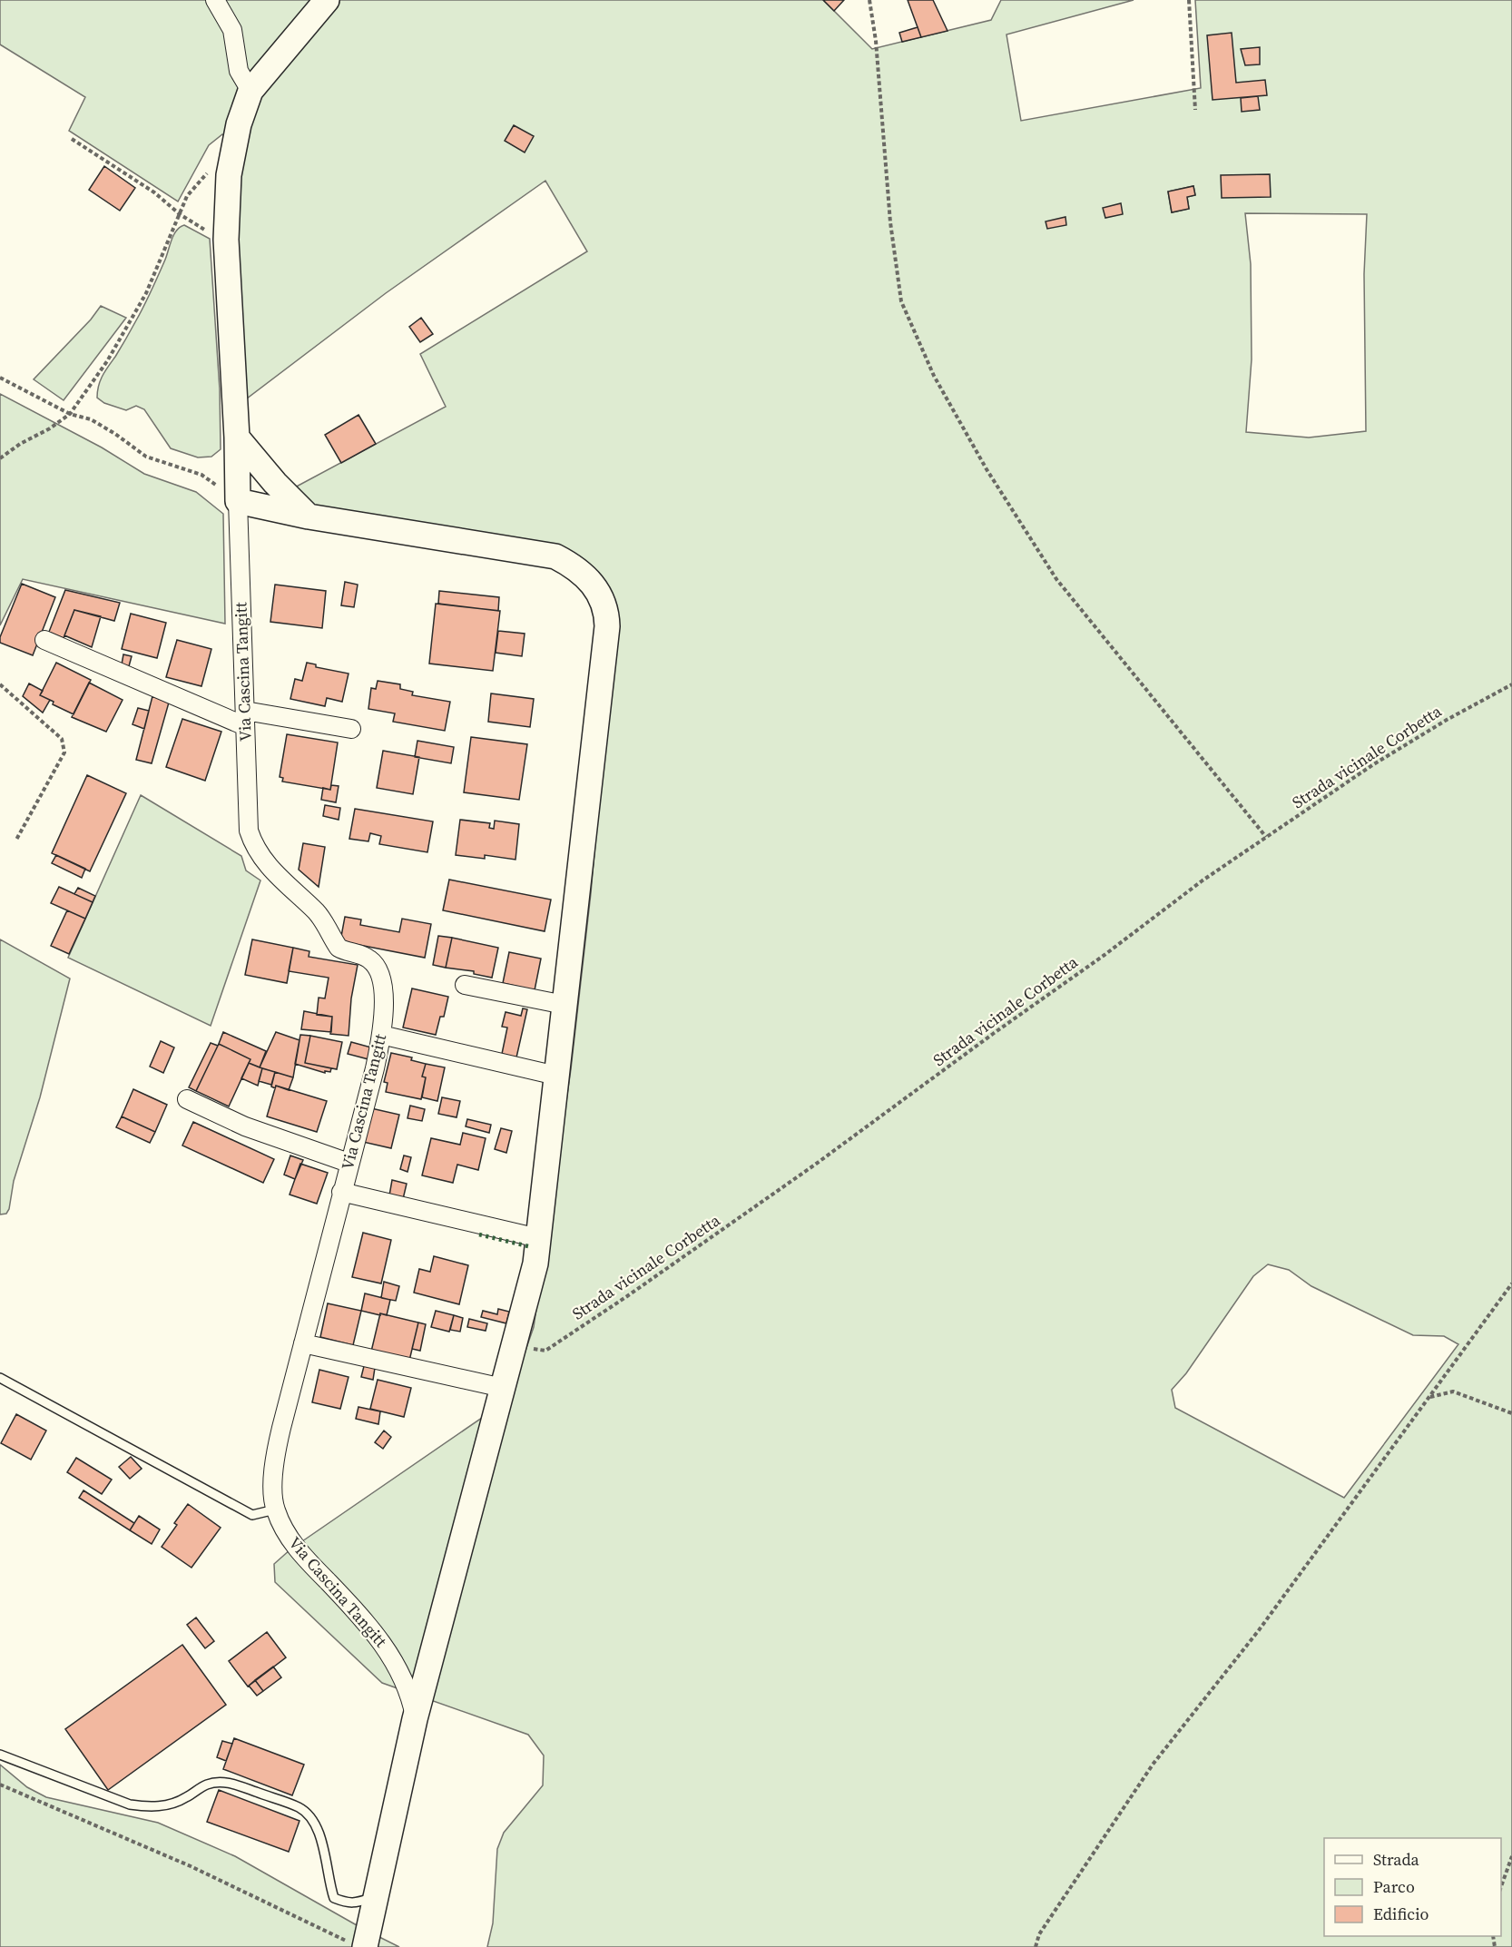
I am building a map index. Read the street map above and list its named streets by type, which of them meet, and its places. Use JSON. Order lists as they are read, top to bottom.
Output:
{
  "streets": {
    "street": ["Via Cascina Tangitt"],
    "path": ["Strada vicinale Corbetta"]
  },
  "legend": ["Strada", "Parco", "Edificio"]
}
